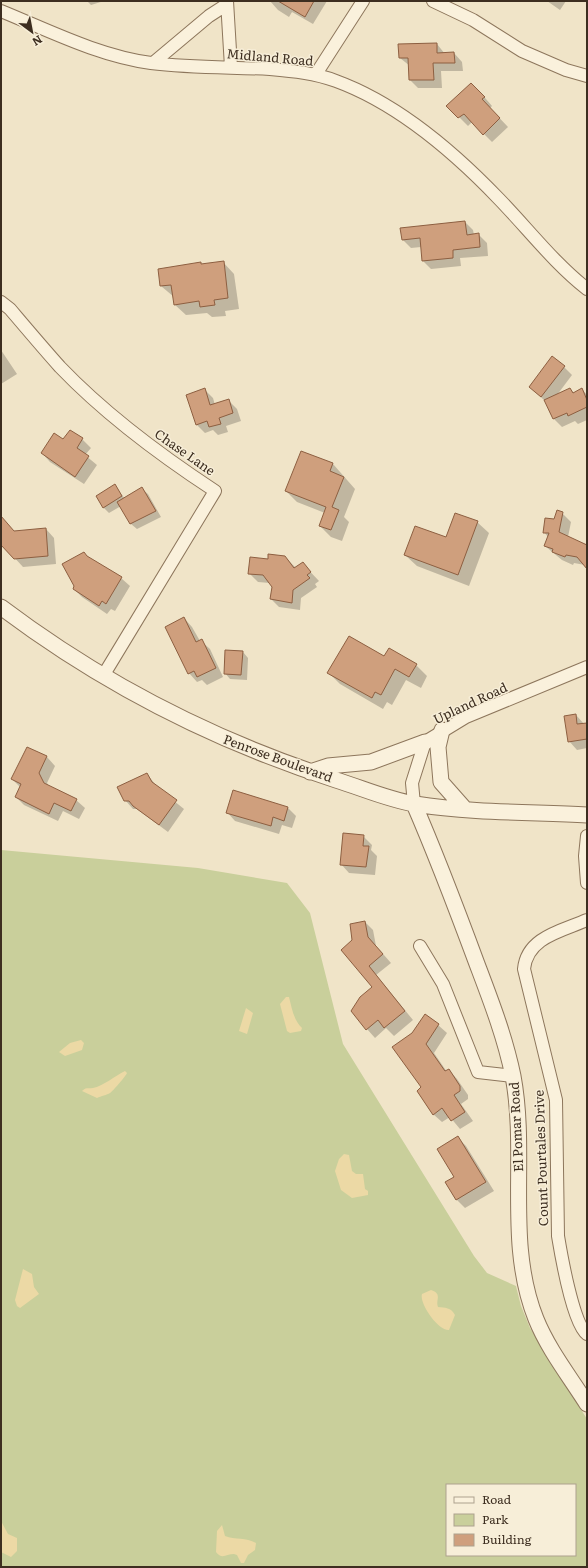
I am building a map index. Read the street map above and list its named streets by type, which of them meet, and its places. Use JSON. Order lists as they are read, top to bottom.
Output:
{
  "streets": {
    "street": [
      "Midland Road",
      "Chase Lane",
      "Upland Road",
      "Penrose Boulevard",
      "El Pomar Road",
      "Count Pourtales Drive"
    ]
  },
  "crossings": [
    ["Chase Lane", "Penrose Boulevard"],
    ["Penrose Boulevard", "El Pomar Road"]
  ],
  "legend": ["Road", "Park", "Building"],
  "north": "bottom right"
}
